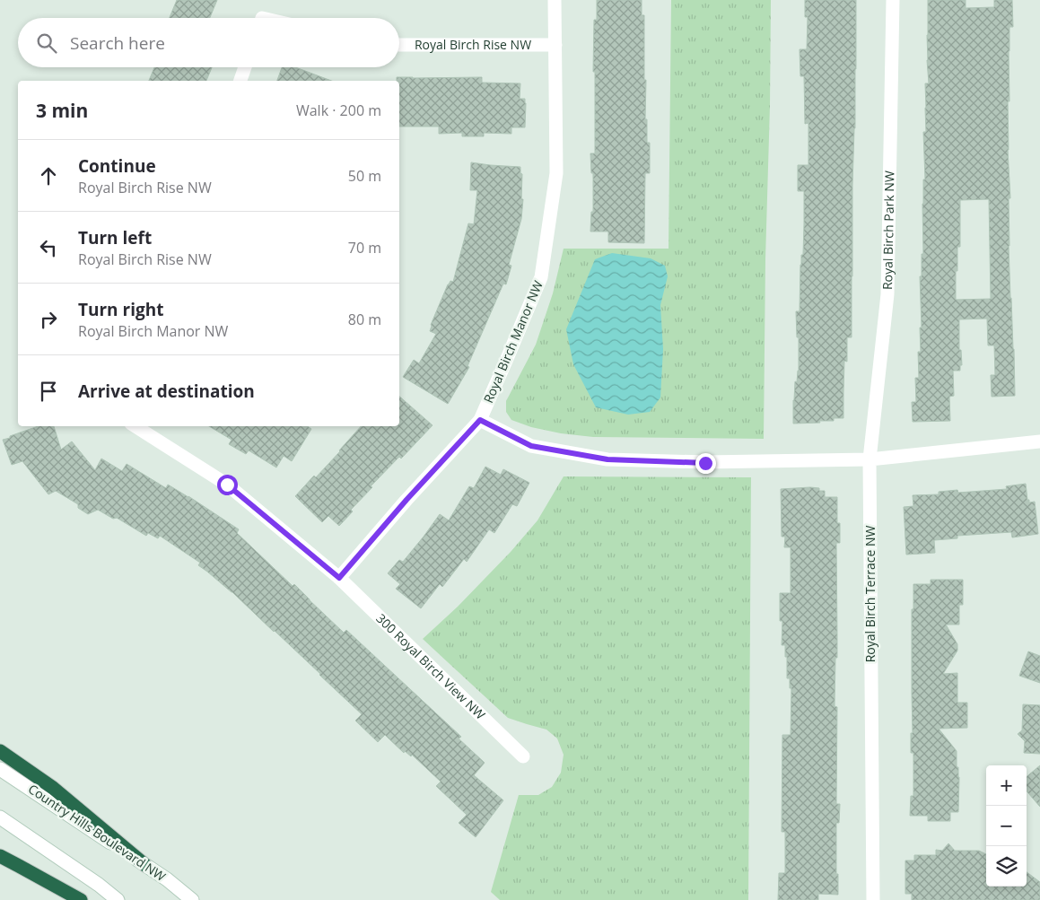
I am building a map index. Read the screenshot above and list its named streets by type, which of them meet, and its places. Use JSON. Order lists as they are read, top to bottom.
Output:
{
  "streets": {
    "street": [
      "Royal Birch Rise NW",
      "Royal Birch Park NW",
      "Royal Birch Manor NW",
      "Royal Birch Terrace NW",
      "300 Royal Birch View NW",
      "Country Hills Boulevard NW"
    ]
  },
  "crossings": [
    ["Royal Birch Rise NW", "Royal Birch Manor NW"],
    ["Royal Birch Park NW", "Royal Birch Terrace NW"]
  ],
  "page": {
    "search": "Search here",
    "heading": ["3 min", "Walk · 200 m"],
    "list": [
      ["Continue", "Royal Birch Rise NW", "50 m"],
      ["Turn left", "Royal Birch Rise NW", "70 m"],
      ["Turn right", "Royal Birch Manor NW", "80 m"],
      "Arrive at destination"
    ],
    "map_buttons": ["+", "−"]
  }
}
